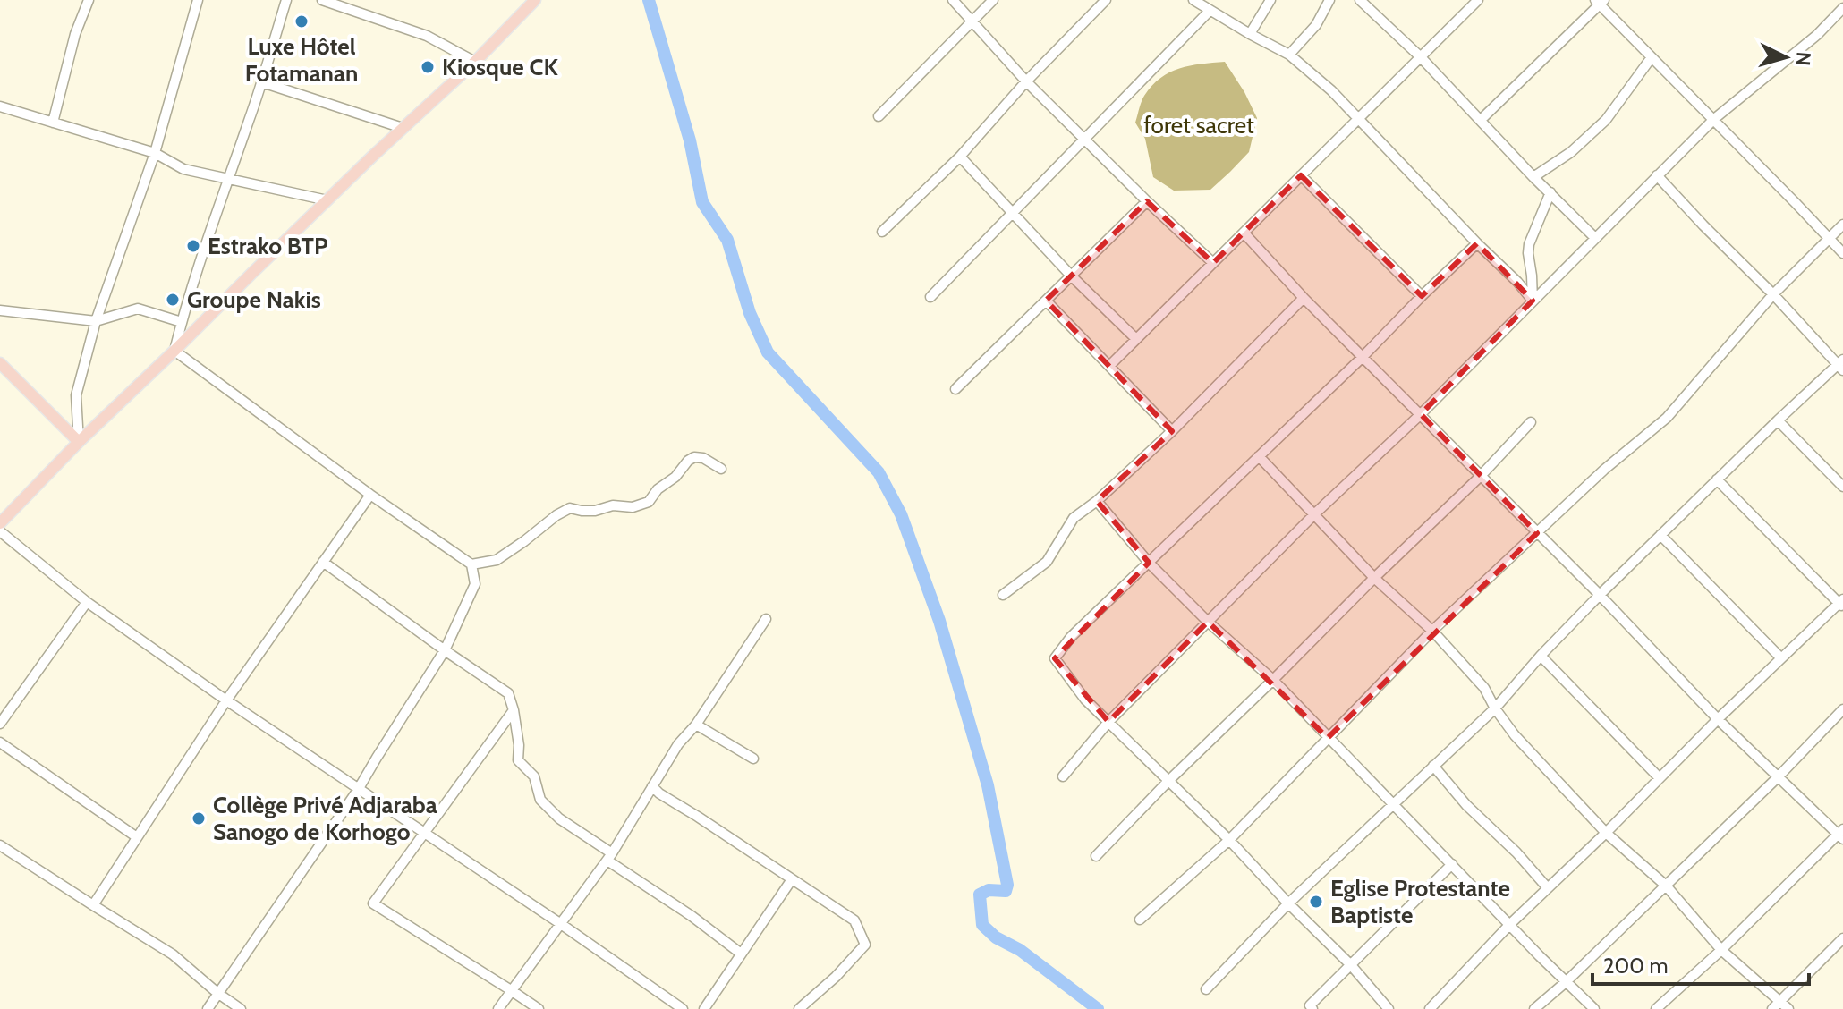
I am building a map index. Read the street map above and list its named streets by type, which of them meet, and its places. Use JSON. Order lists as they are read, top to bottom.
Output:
{
  "parks": ["foret sacret"],
  "places": [
    "Luxe Hôtel Fotamanan",
    "Kiosque CK",
    "Estrako BTP",
    "Groupe Nakis",
    "Collège Privé Adjaraba Sanogo de Korhogo",
    "Eglise Protestante Baptiste"
  ],
  "scale_bar": "200 m",
  "north": "right"
}
